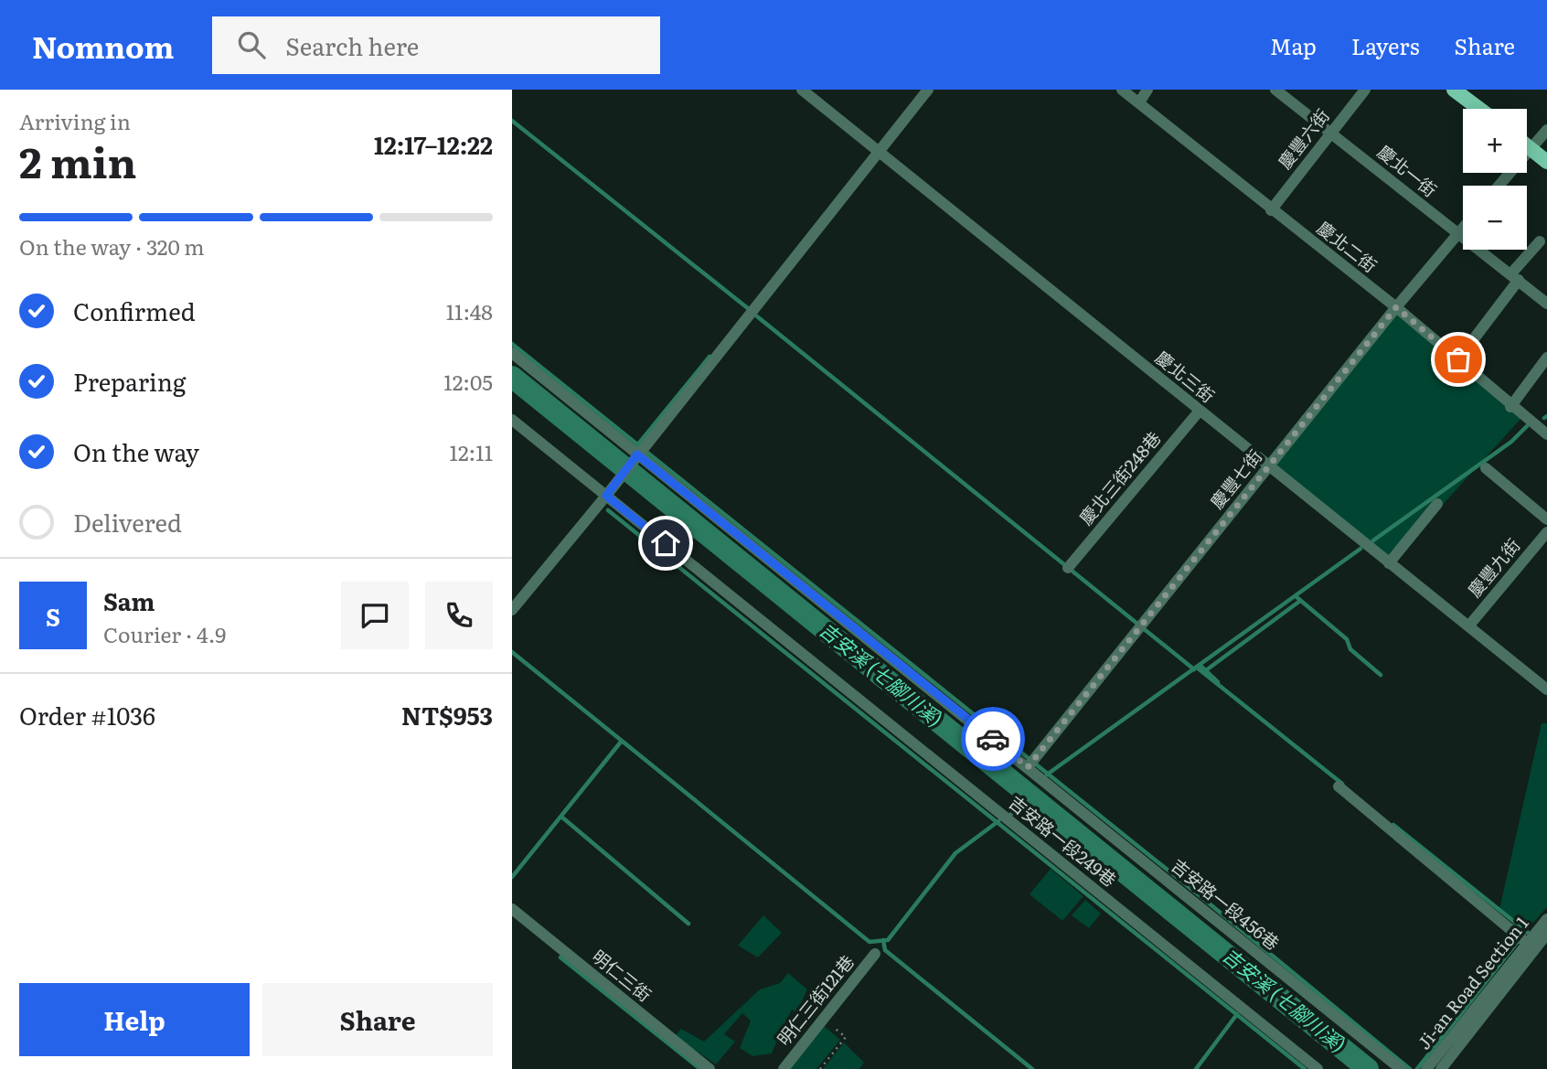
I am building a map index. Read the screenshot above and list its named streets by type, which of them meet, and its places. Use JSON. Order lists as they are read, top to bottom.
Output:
{
  "streets": {
    "street": [
      "慶豐六街",
      "慶北一街",
      "慶北二街",
      "慶北三街",
      "慶北三街248巷",
      "慶豐七街",
      "慶豐九街",
      "吉安路一段249巷",
      "吉安路一段456巷",
      "明仁三街",
      "Ji-an Road Section 1",
      "明仁三街121巷"
    ]
  },
  "crossings": [
    ["慶豐六街", "慶北一街"],
    ["慶豐六街", "慶北二街"],
    ["慶北一街", "慶豐七街"],
    ["慶北二街", "慶豐七街"],
    ["慶北三街", "慶北三街248巷"],
    ["慶北三街", "慶豐七街"],
    ["慶北三街", "慶豐九街"],
    ["慶豐七街", "吉安路一段456巷"]
  ],
  "water": ["吉安溪 (七腳川溪)"],
  "page": {
    "header": "Nomnom",
    "search": "Search here",
    "nav": ["Map", "Layers", "Share"],
    "heading": ["2 min", "Arriving in", "12:17–12:22"],
    "panel": [
      "Sam",
      "Courier · 4.9",
      "Order #1036",
      "NT$953"
    ],
    "map_buttons": ["+", "−"],
    "bar": "On the way · 320 m",
    "list": [
      ["Confirmed", "11:48"],
      ["Preparing", "12:05"],
      ["On the way", "12:11"],
      "Delivered"
    ],
    "round": "S",
    "buttons": ["Help", "Share"]
  }
}
